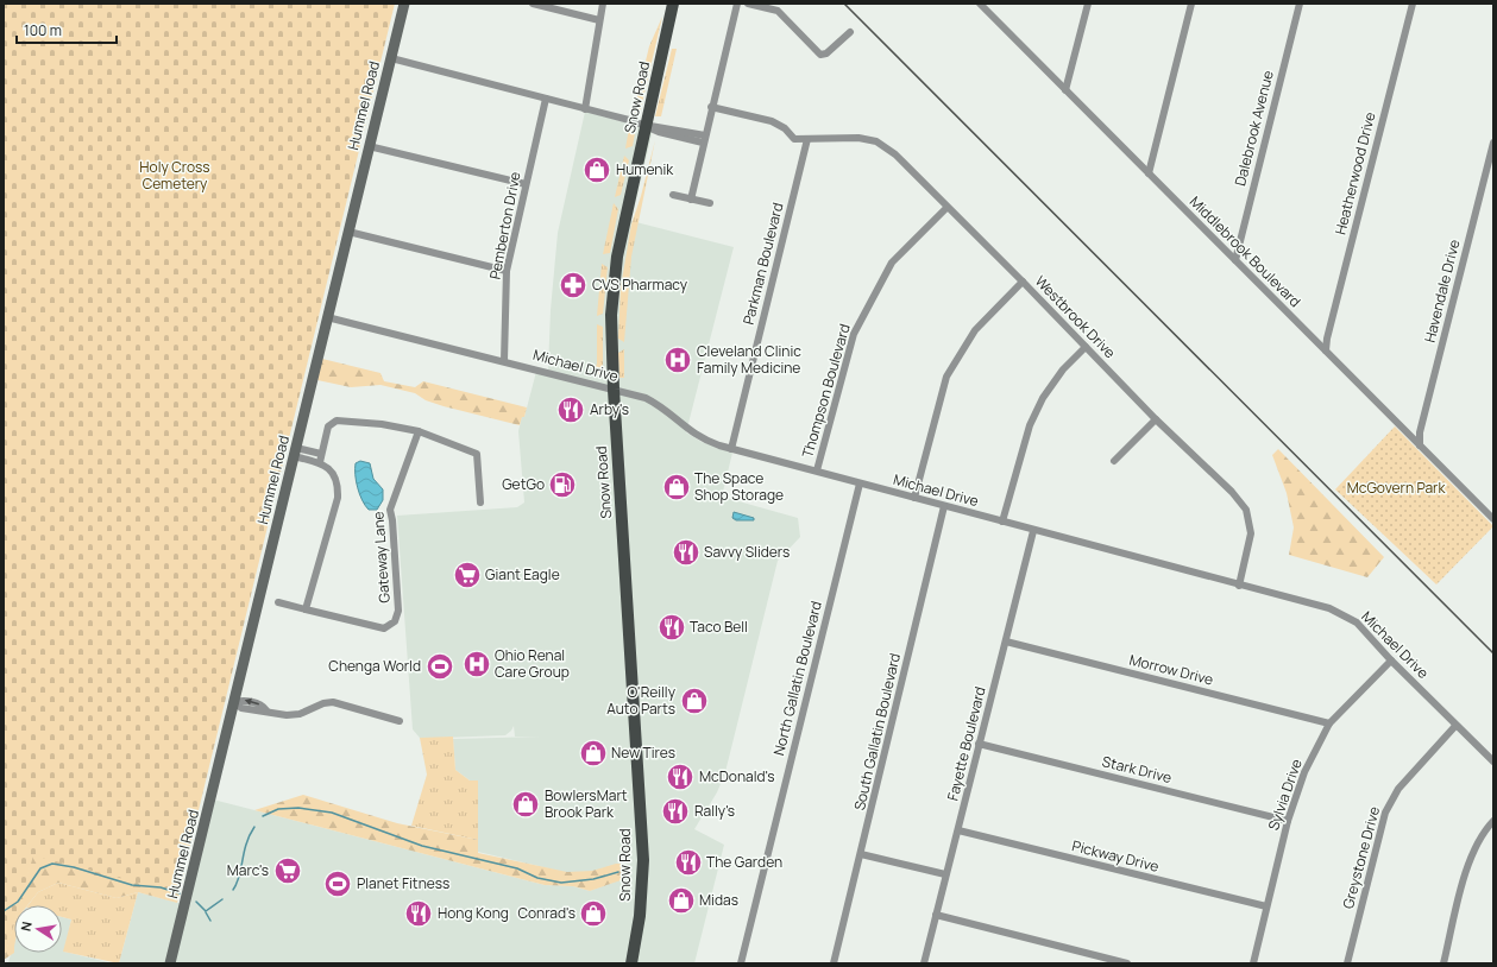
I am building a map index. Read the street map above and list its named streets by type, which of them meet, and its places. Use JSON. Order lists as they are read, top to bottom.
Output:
{
  "streets": {
    "main road": ["Snow Road"],
    "street": [
      "Hummel Road",
      "Dalebrook Avenue",
      "Heatherwood Drive",
      "Pemberton Drive",
      "Middlebrook Boulevard",
      "Parkman Boulevard",
      "Havendale Drive",
      "Westbrook Drive",
      "Michael Drive",
      "Thompson Boulevard",
      "Gateway Lane",
      "Morrow Drive",
      "North Gallatin Boulevard",
      "South Gallatin Boulevard",
      "Fayette Boulevard",
      "Stark Drive",
      "Sylvia Drive",
      "Pickway Drive",
      "Greystone Drive"
    ]
  },
  "crossings": [
    ["Snow Road", "Michael Drive"],
    ["Hummel Road", "Michael Drive"],
    ["Dalebrook Avenue", "Middlebrook Boulevard"],
    ["Heatherwood Drive", "Middlebrook Boulevard"],
    ["Pemberton Drive", "Michael Drive"],
    ["Middlebrook Boulevard", "Havendale Drive"],
    ["Parkman Boulevard", "Westbrook Drive"],
    ["Parkman Boulevard", "Michael Drive"],
    ["Westbrook Drive", "Michael Drive"],
    ["Westbrook Drive", "Thompson Boulevard"],
    ["Michael Drive", "Thompson Boulevard"],
    ["Michael Drive", "North Gallatin Boulevard"],
    ["Michael Drive", "South Gallatin Boulevard"],
    ["Michael Drive", "Fayette Boulevard"],
    ["Michael Drive", "Sylvia Drive"],
    ["Michael Drive", "Greystone Drive"],
    ["Morrow Drive", "Fayette Boulevard"],
    ["Morrow Drive", "Sylvia Drive"],
    ["Fayette Boulevard", "Stark Drive"],
    ["Fayette Boulevard", "Pickway Drive"],
    ["Stark Drive", "Sylvia Drive"],
    ["Sylvia Drive", "Pickway Drive"]
  ],
  "parks": ["Holy Cross Cemetery", "McGovern Park"],
  "places": {
    "shop": [
      "Humenik",
      "The Space Shop Storage",
      "O'Reilly Auto Parts",
      "New Tires",
      "BowlersMart Brook Park",
      "Midas",
      "Conrad's"
    ],
    "pharmacy": ["CVS Pharmacy"],
    "hospital": ["Cleveland Clinic Family Medicine", "Ohio Renal Care Group"],
    "restaurant": [
      "Arby's",
      "Savvy Sliders",
      "Taco Bell",
      "McDonald's",
      "Rally's",
      "The Garden",
      "Hong Kong"
    ],
    "fuel station": ["GetGo"],
    "supermarket": ["Giant Eagle", "Marc's"],
    "sports": ["Chenga World", "Planet Fitness"]
  },
  "scale_bar": "100 m",
  "north": "left"
}
